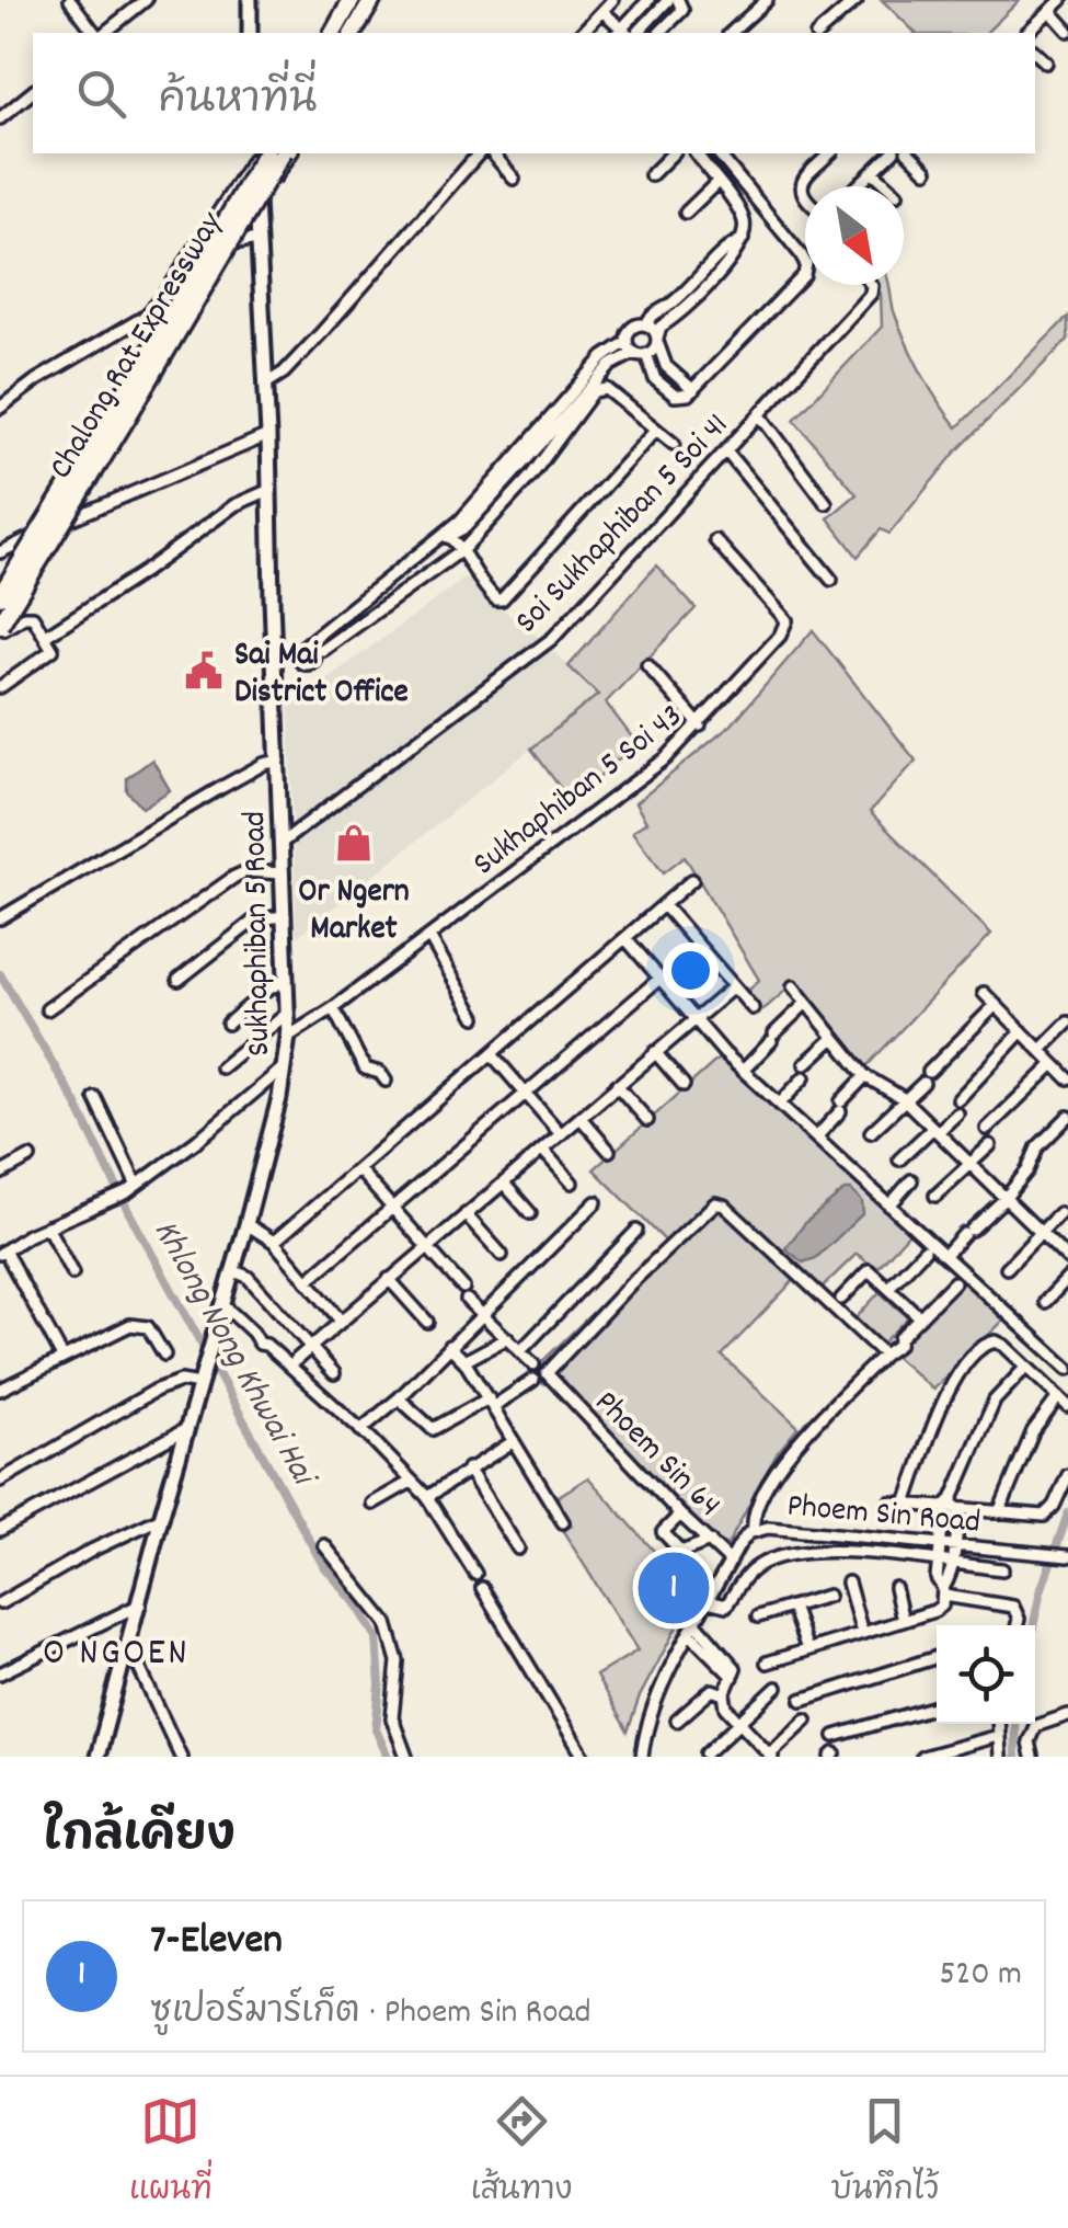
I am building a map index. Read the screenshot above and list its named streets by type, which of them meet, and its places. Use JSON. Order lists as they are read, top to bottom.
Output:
{
  "streets": {
    "highway": ["Chalong Rat Expressway"],
    "main road": ["Sukhaphiban 5 Road"],
    "street": [
      "Soi Sukhaphiban 5 Soi 41",
      "Sukhaphiban 5 Soi 43",
      "Phoem Sin 64",
      "Phoem Sin Road"
    ]
  },
  "crossings": [
    ["Chalong Rat Expressway", "Sukhaphiban 5 Road"],
    ["Soi Sukhaphiban 5 Soi 41", "Sukhaphiban 5 Road"],
    ["Sukhaphiban 5 Soi 43", "Sukhaphiban 5 Road"],
    ["Phoem Sin 64", "Phoem Sin Road"]
  ],
  "districts": ["O NGOEN"],
  "water": ["Khlong Nong Khwai Hai"],
  "places": {
    "public building": ["Sai Mai District Office"],
    "shop": ["Or Ngern Market"]
  },
  "north": "bottom right",
  "page": {
    "search": "ค้นหาที่นี่",
    "pins": "1",
    "heading": "ใกล้เคียง",
    "list": [
      {
        "mark": "1",
        "name": "7-Eleven",
        "note": "ซูเปอร์มาร์เก็ต · Phoem Sin Road",
        "value": "520 m"
      }
    ],
    "nav": ["แผนที่", "เส้นทาง", "บันทึกไว้"]
  }
}
